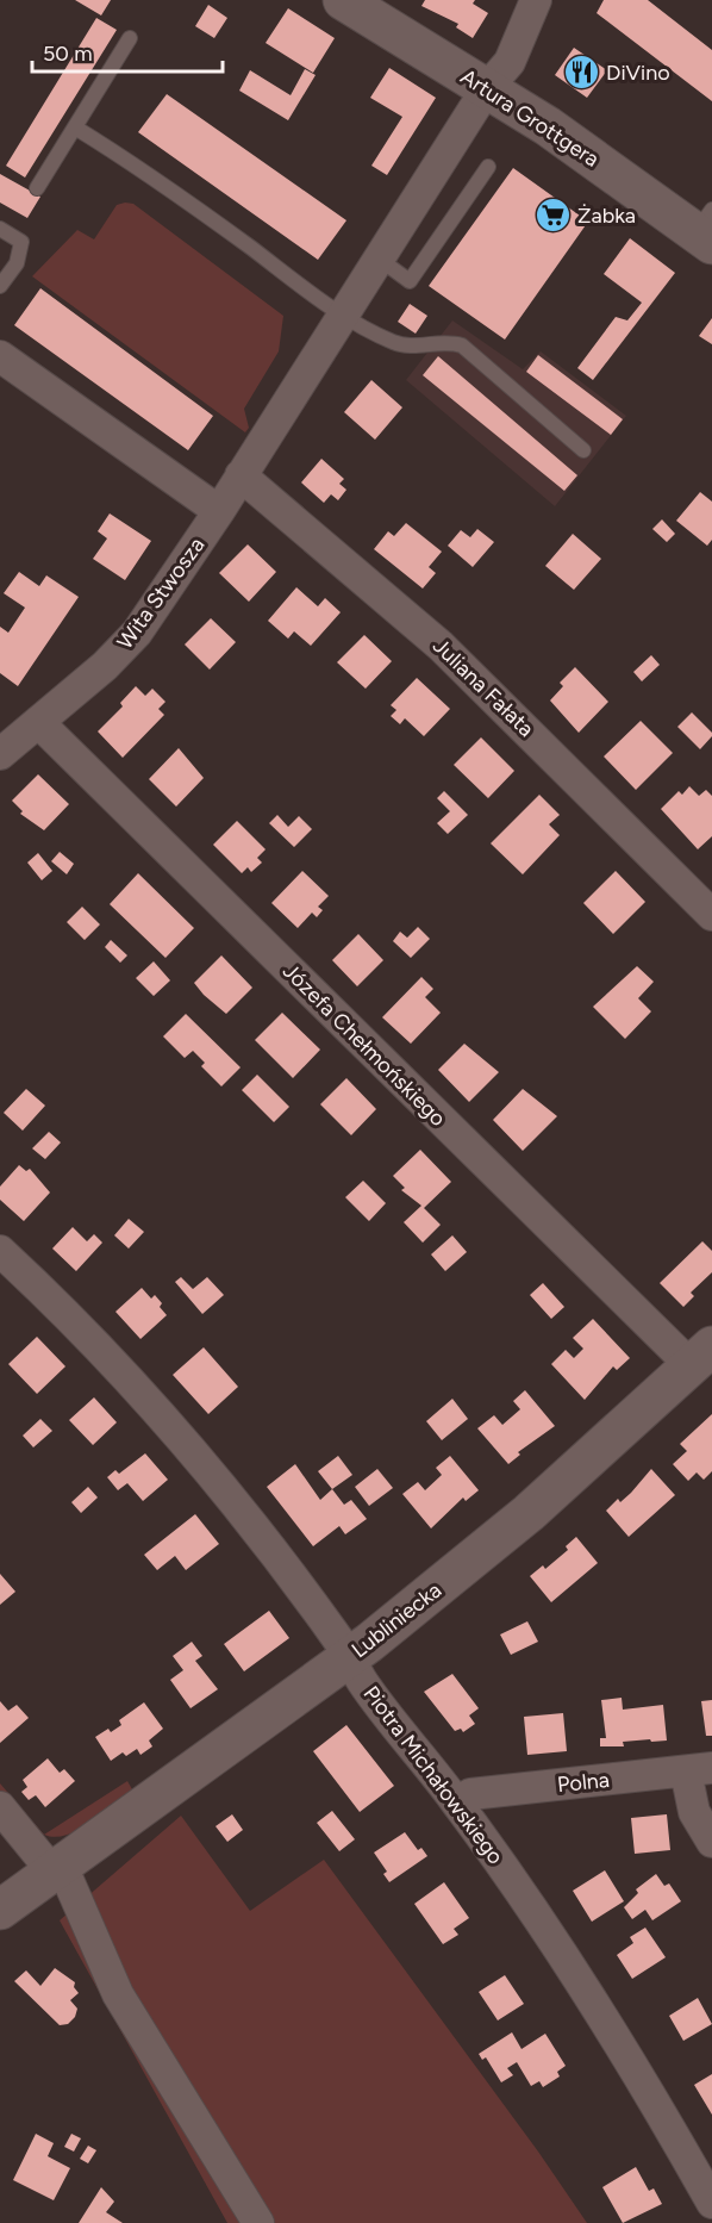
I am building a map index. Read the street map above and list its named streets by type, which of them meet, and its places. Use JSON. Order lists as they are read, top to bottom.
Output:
{
  "streets": {
    "street": [
      "Artura Grottgera",
      "Wita Stwosza",
      "Juliana Fałata",
      "Józefa Chełmońskiego",
      "Lubliniecka",
      "Piotra Michałowskiego",
      "Polna"
    ]
  },
  "crossings": [
    ["Artura Grottgera", "Wita Stwosza"],
    ["Wita Stwosza", "Juliana Fałata"],
    ["Wita Stwosza", "Józefa Chełmońskiego"],
    ["Józefa Chełmońskiego", "Lubliniecka"],
    ["Lubliniecka", "Piotra Michałowskiego"],
    ["Piotra Michałowskiego", "Polna"]
  ],
  "places": {
    "restaurant": ["DiVino"],
    "supermarket": ["Żabka"]
  },
  "scale_bar": "50 m"
}
